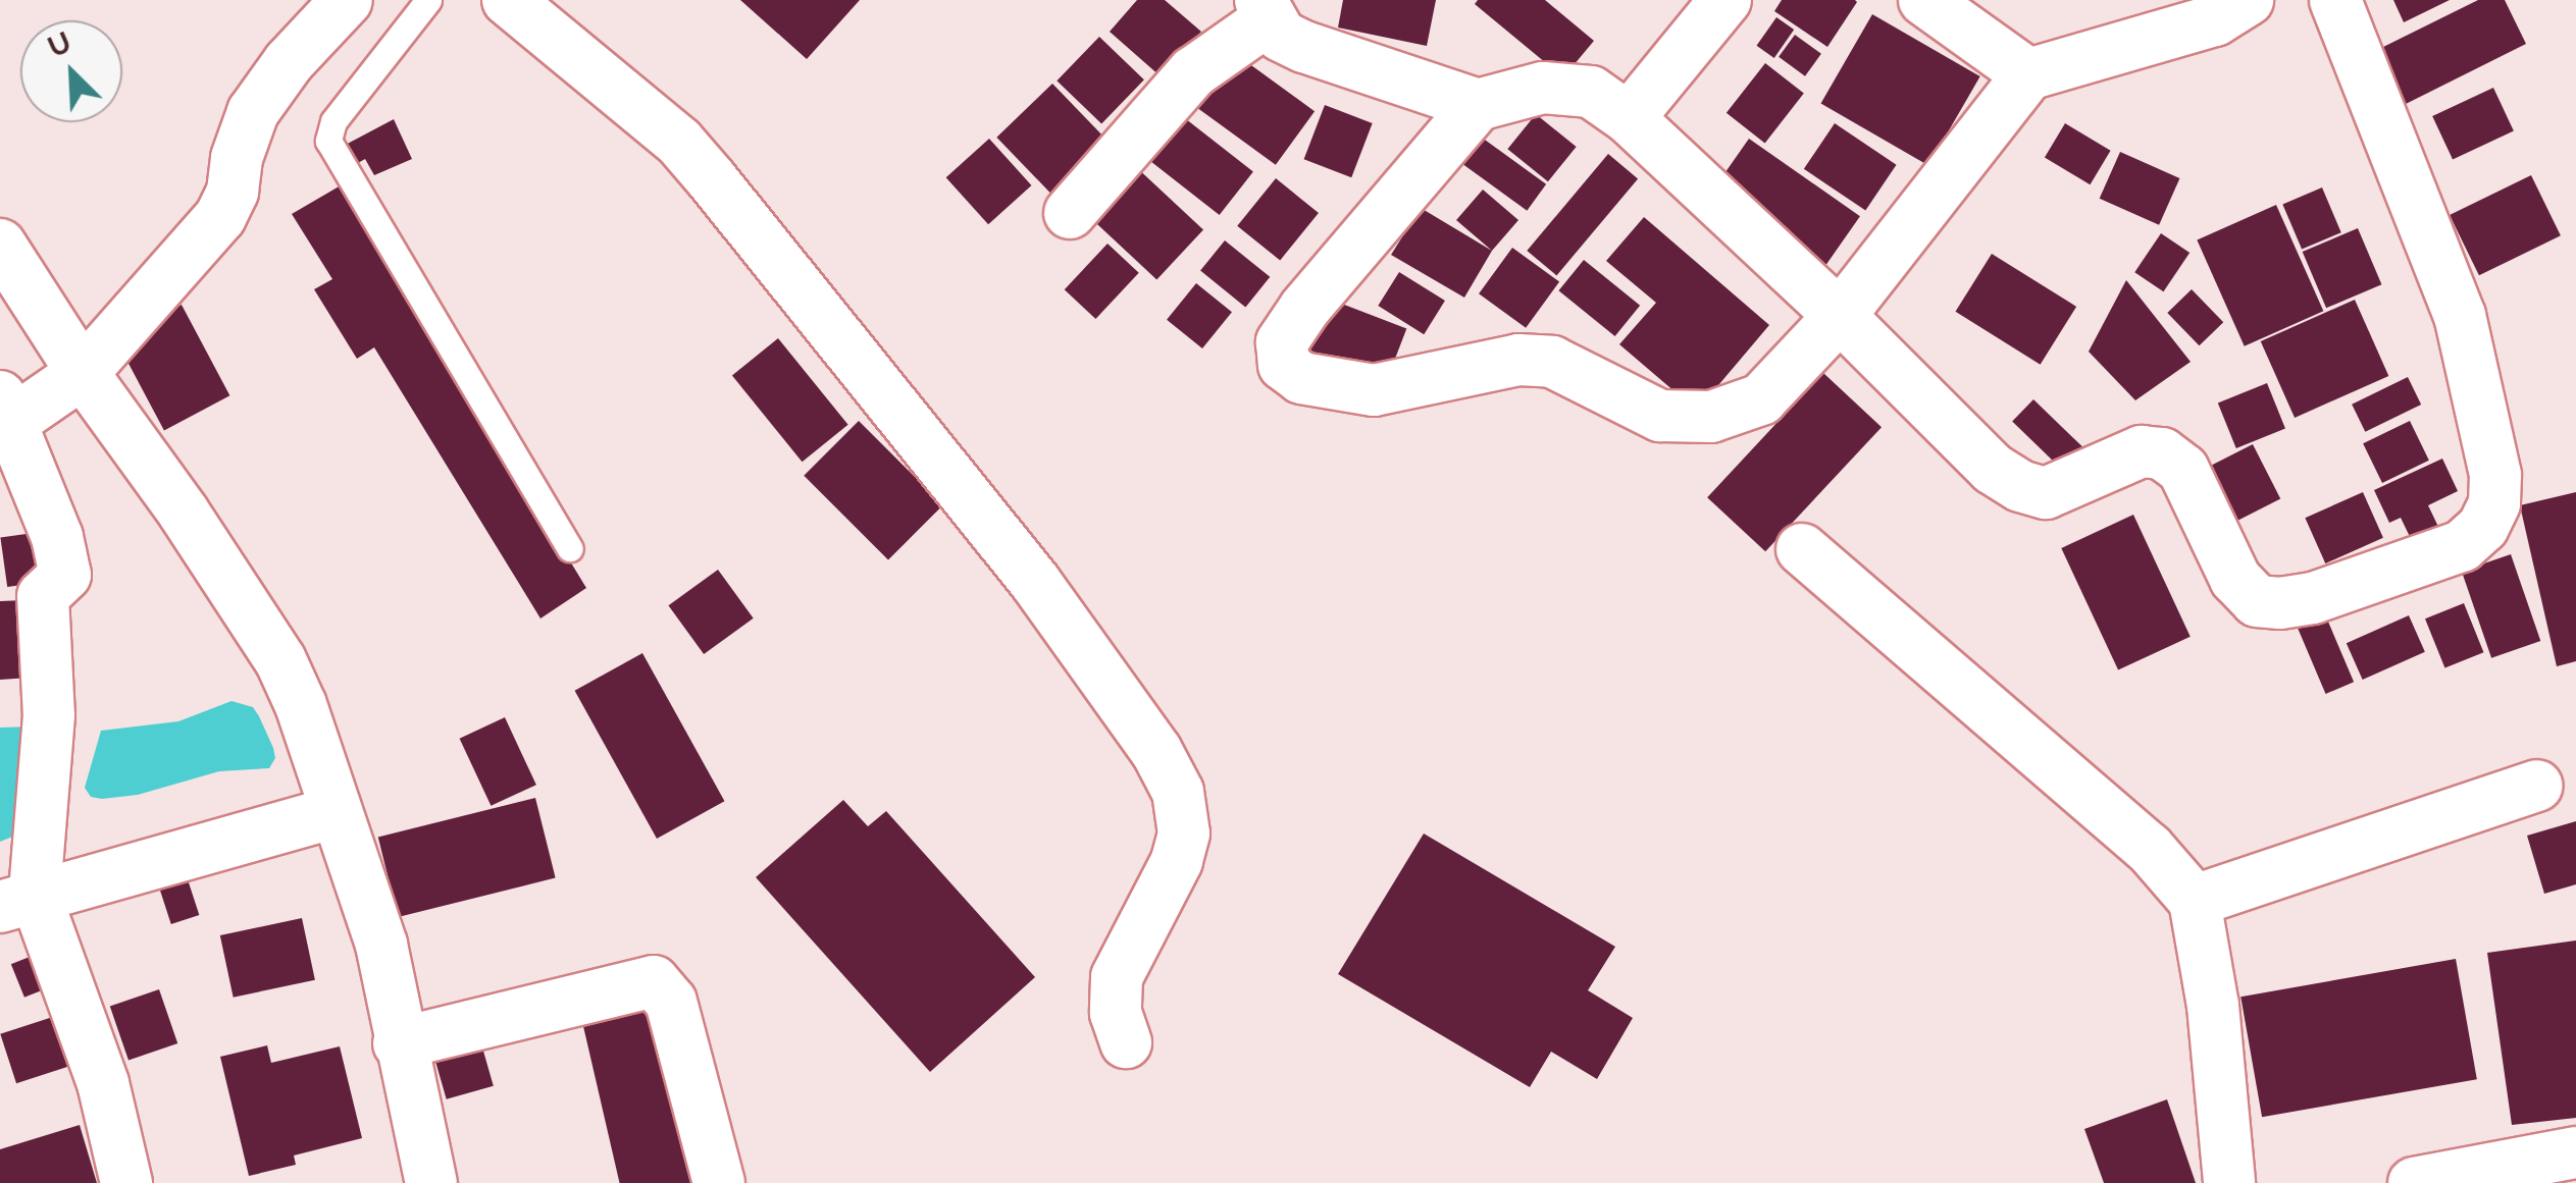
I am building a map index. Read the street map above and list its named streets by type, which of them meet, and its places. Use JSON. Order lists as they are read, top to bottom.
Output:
{
  "north": "top left"
}
